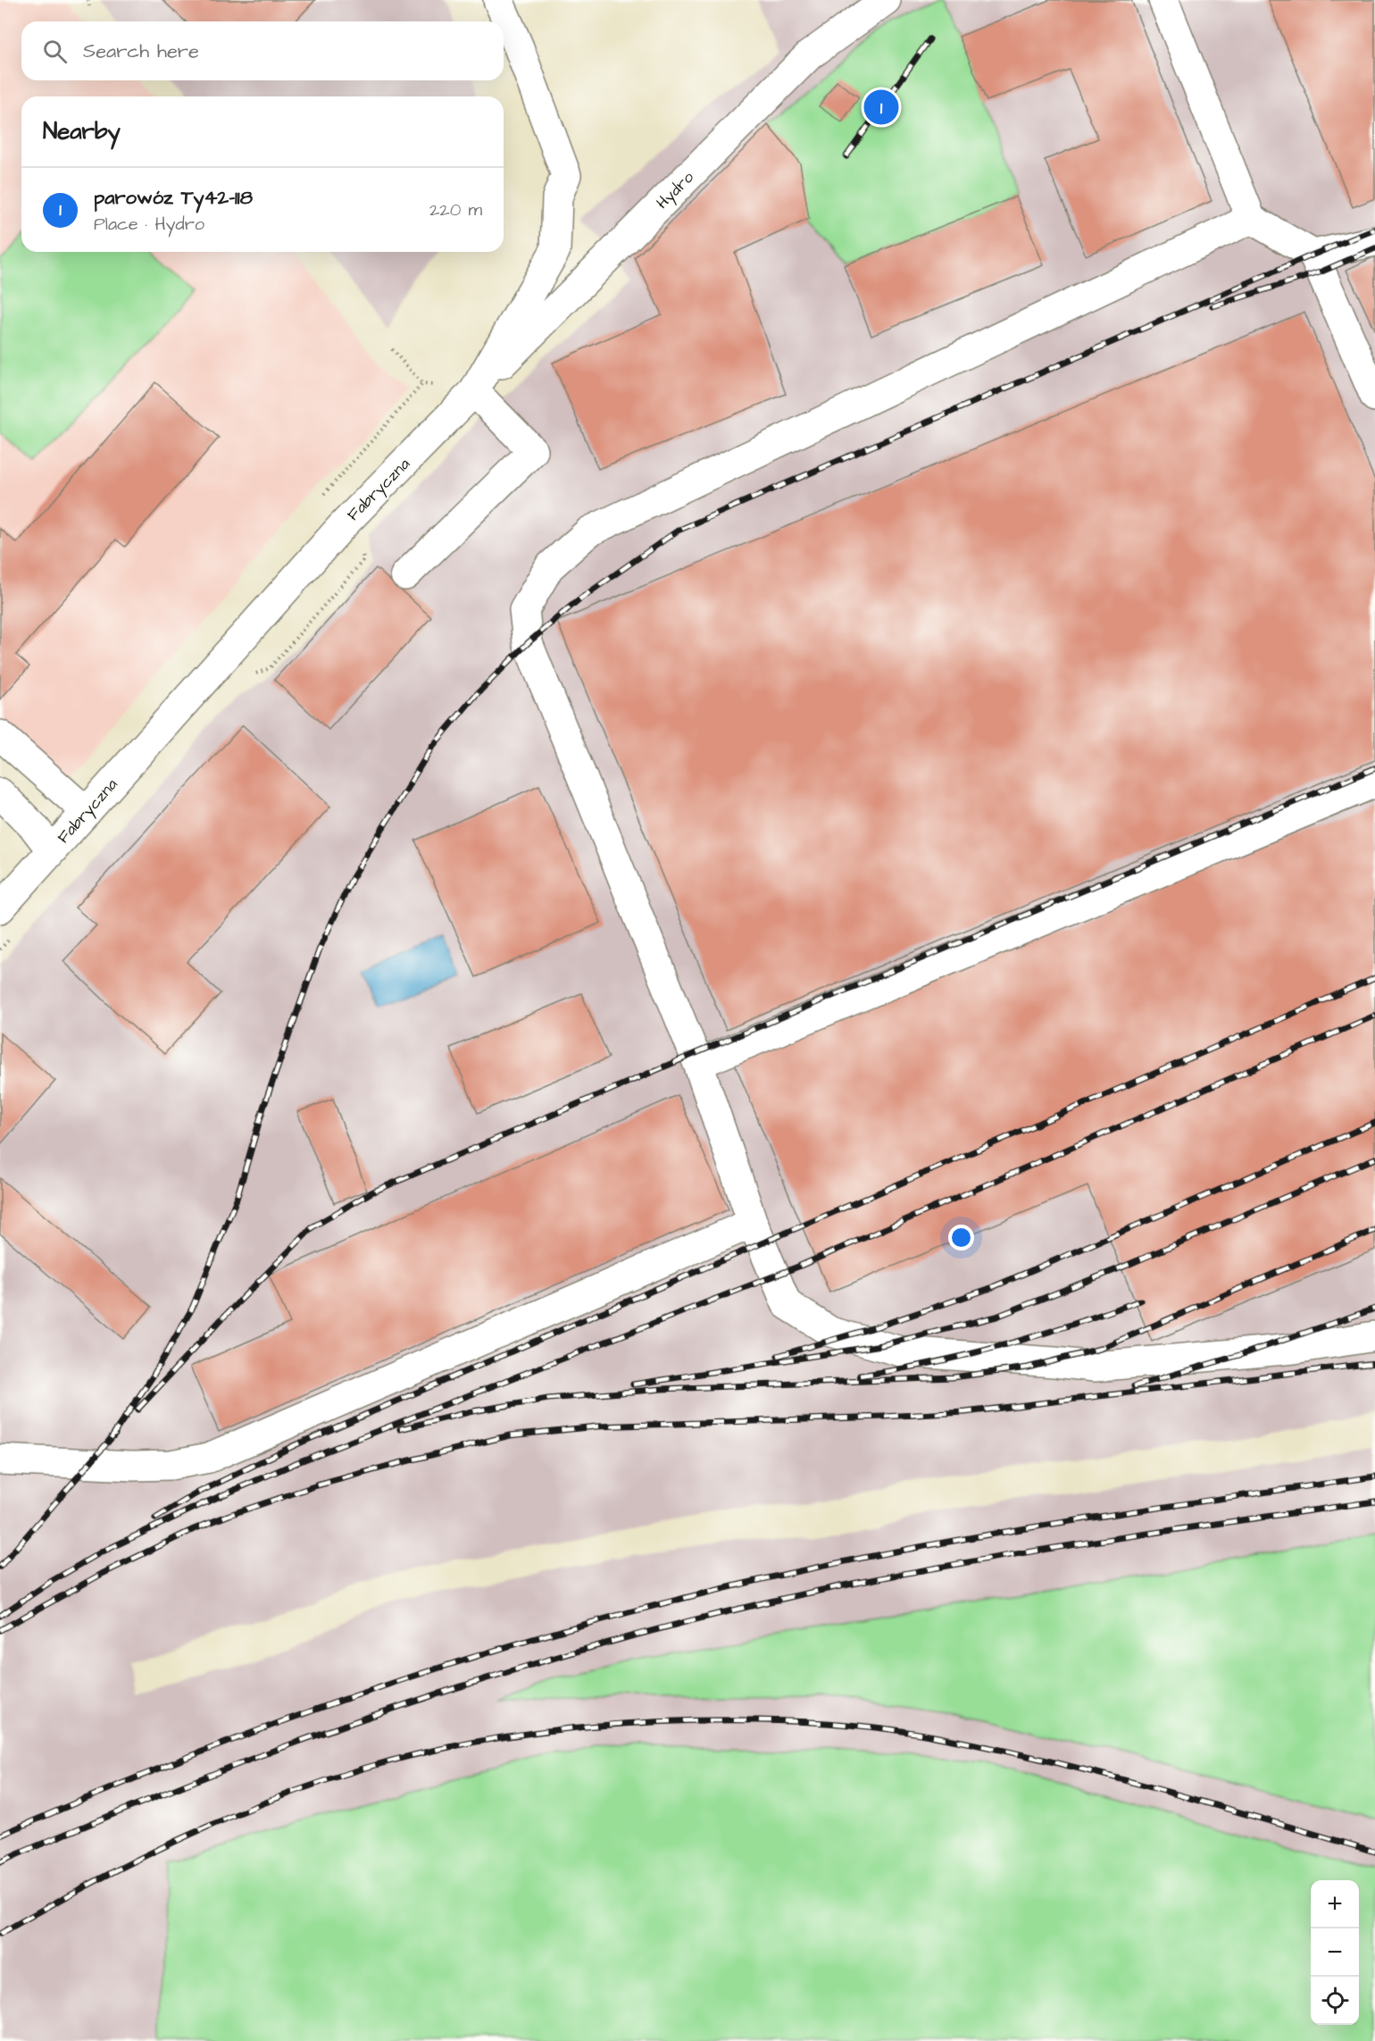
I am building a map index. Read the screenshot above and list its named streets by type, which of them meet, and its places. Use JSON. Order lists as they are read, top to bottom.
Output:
{
  "streets": {
    "street": ["Hydro", "Fabryczna"]
  },
  "crossings": [
    ["Hydro", "Fabryczna"]
  ],
  "page": {
    "search": "Search here",
    "pins": "1",
    "heading": "Nearby",
    "list": [
      {
        "mark": "1",
        "name": "parowóz Ty42-118",
        "note": "Place · Hydro",
        "value": "220 m"
      }
    ],
    "map_buttons": ["+", "−"]
  }
}
